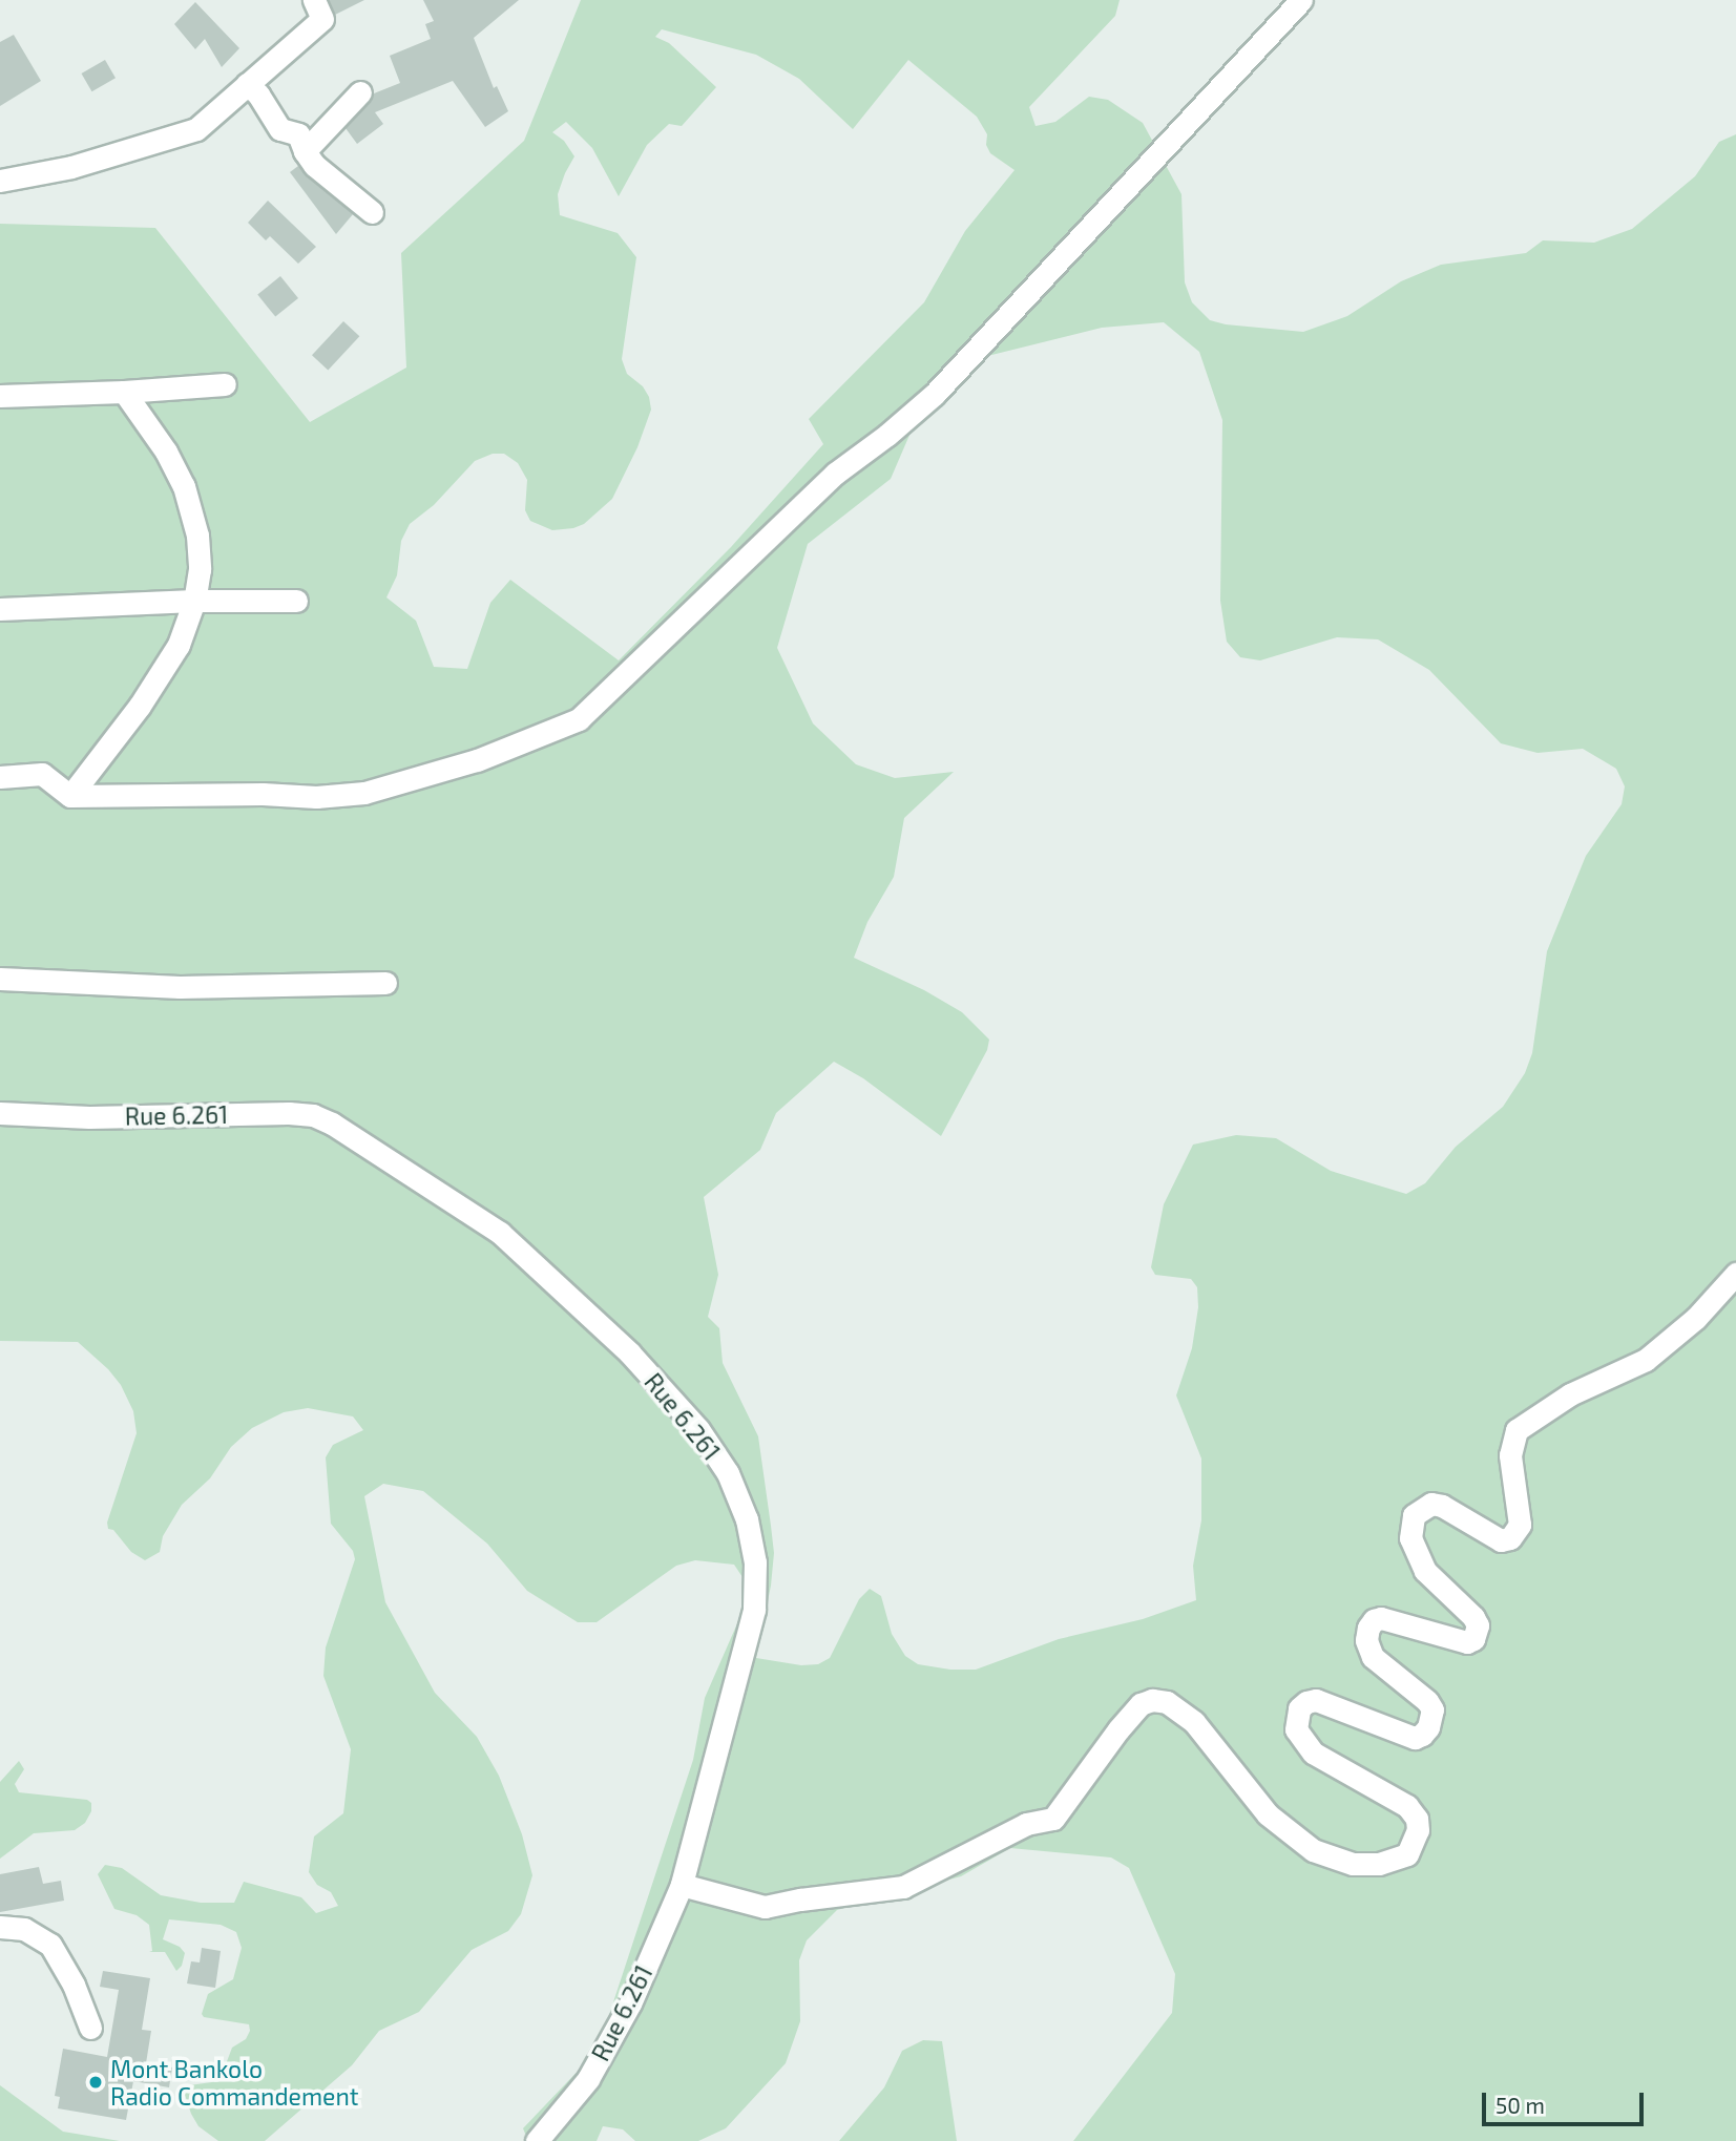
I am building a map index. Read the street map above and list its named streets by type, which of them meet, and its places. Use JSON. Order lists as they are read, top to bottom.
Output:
{
  "streets": {
    "street": ["Rue 6.261"]
  },
  "places": ["Mont Bankolo Radio Commandement"],
  "scale_bar": "50 m"
}
